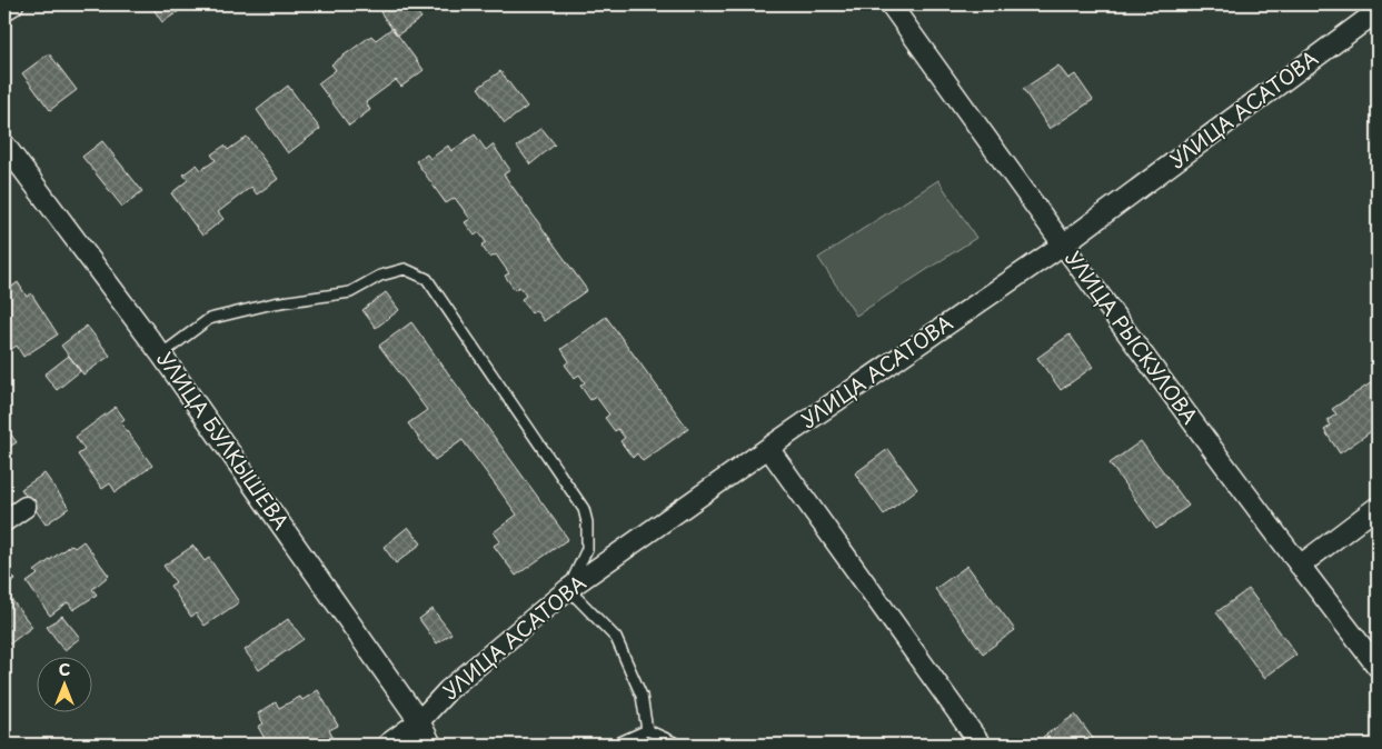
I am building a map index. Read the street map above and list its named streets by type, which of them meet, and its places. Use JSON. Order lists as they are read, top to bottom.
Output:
{
  "streets": {
    "street": ["УЛИЦА АСАТОВА", "УЛИЦА РЫСКУЛОВА", "УЛИЦА БУЛКЫШЕВА"]
  },
  "crossings": [
    ["УЛИЦА АСАТОВА", "УЛИЦА РЫСКУЛОВА"],
    ["УЛИЦА АСАТОВА", "УЛИЦА БУЛКЫШЕВА"]
  ],
  "north": "top"
}
